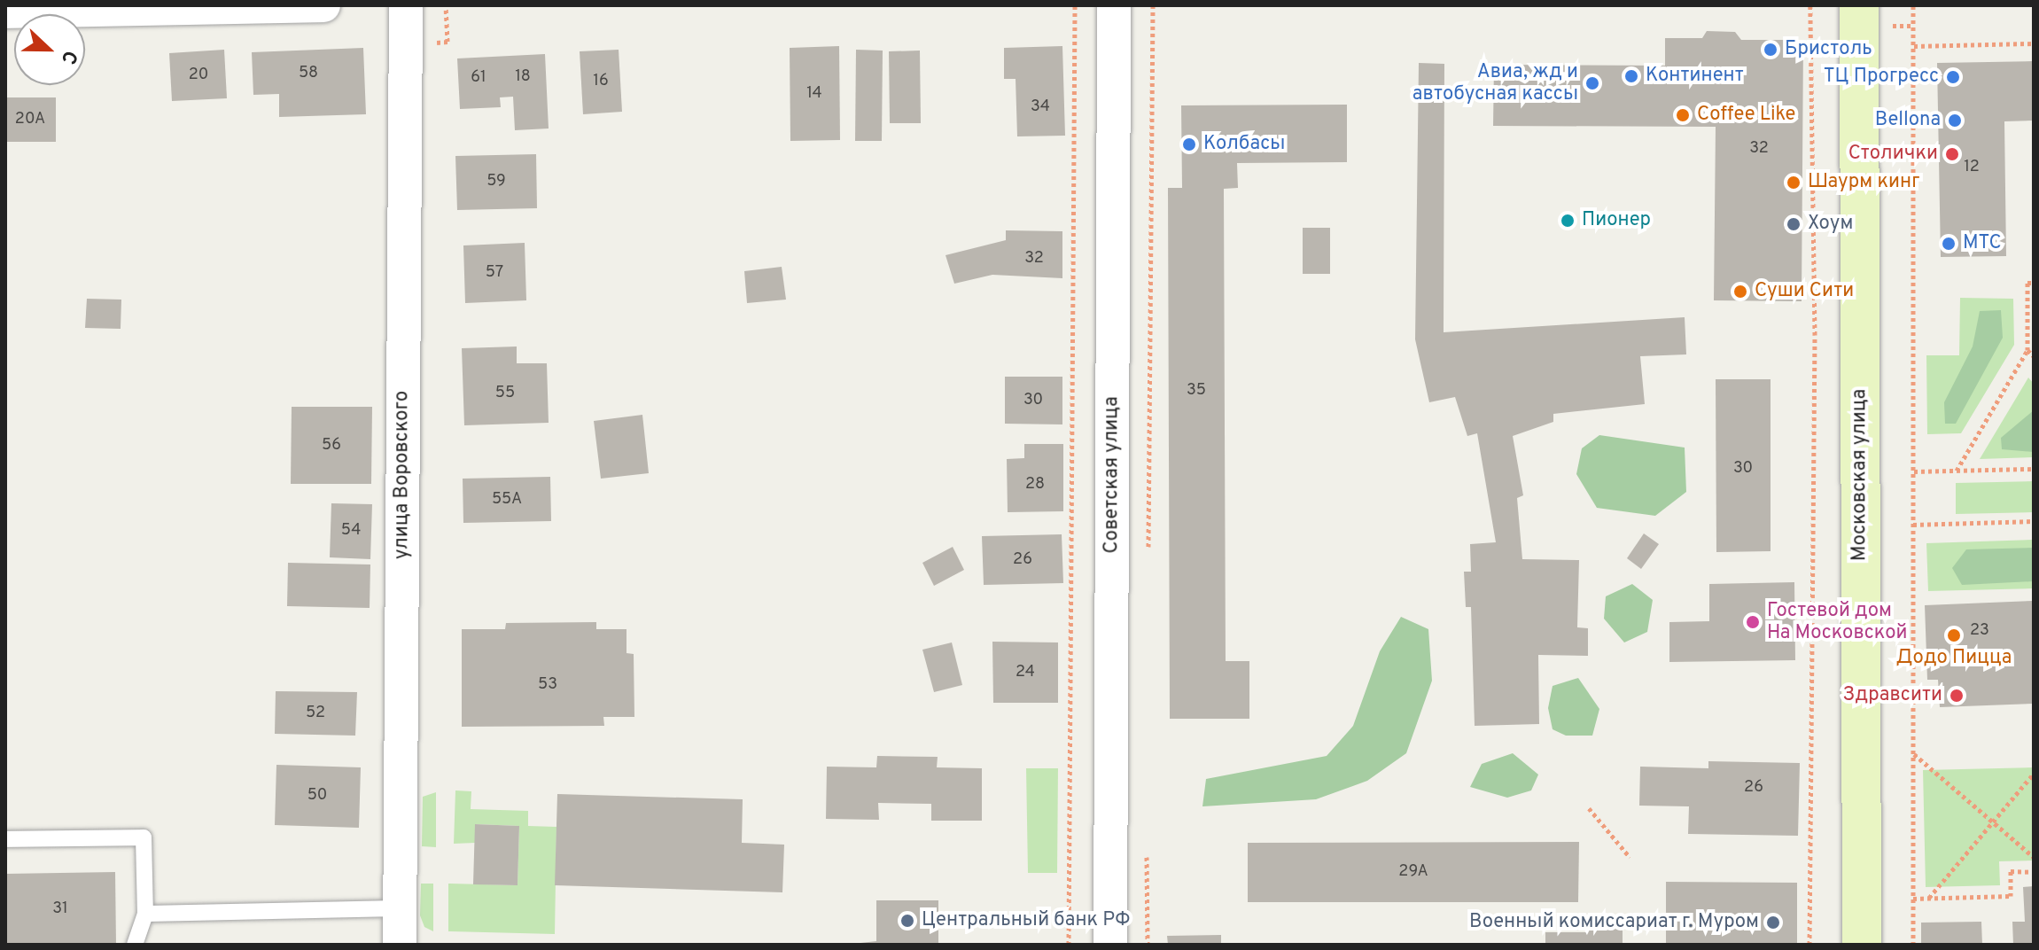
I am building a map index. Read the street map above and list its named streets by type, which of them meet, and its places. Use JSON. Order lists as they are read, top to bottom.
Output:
{
  "streets": {
    "street": ["улица Воровского", "Советская улица", "Московская улица"]
  },
  "places": [
    "Бристоль",
    "Континент",
    "ТЦ Прогресс",
    "Авиа, жд и автобусная кассы",
    "Coffee Like",
    "Bellona",
    "Колбасы",
    "Столички",
    "Шаурм кинг",
    "Пионер",
    "Хоум",
    "МТС",
    "Суши Сити",
    "Гостевой дом На Московской",
    "Додо Пицца",
    "Здравсити",
    "Центральный банк РФ",
    "Военный комиссариат г. Муром"
  ],
  "house_numbers": [
    "58",
    "20",
    "18",
    "61",
    "16",
    "14",
    "34",
    "20А",
    "32",
    "12",
    "59",
    "32",
    "57",
    "35",
    "55",
    "30",
    "56",
    "30",
    "28",
    "55А",
    "54",
    "26",
    "23",
    "24",
    "53",
    "52",
    "26",
    "50",
    "29А",
    "31"
  ],
  "north": "right"
}
